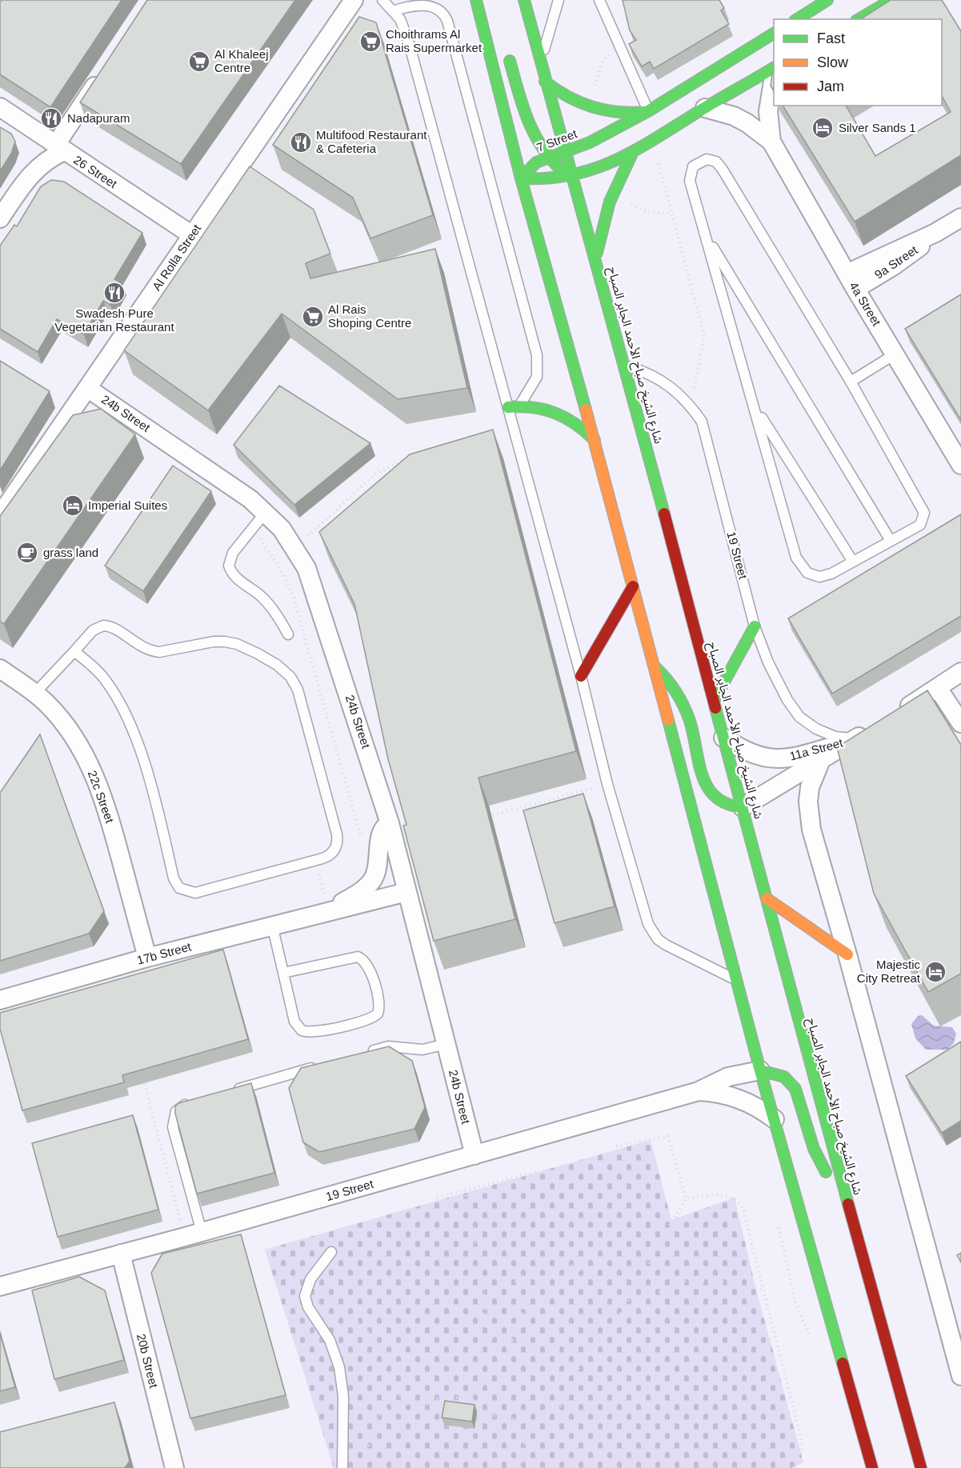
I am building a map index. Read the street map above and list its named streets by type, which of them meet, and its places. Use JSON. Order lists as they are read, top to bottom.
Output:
{
  "streets": {
    "main road": ["7 Street", "شارع الشيخ صباح الأحمد الجابر الصباح"],
    "street": [
      "26 Street",
      "Al Rolla Street",
      "9a Street",
      "4a Street",
      "24b Street",
      "19 Street",
      "11a Street",
      "22c Street",
      "17b Street",
      "20b Street"
    ]
  },
  "crossings": [
    ["7 Street", "شارع الشيخ صباح الأحمد الجابر الصباح"],
    ["26 Street", "Al Rolla Street"],
    ["Al Rolla Street", "24b Street"],
    ["9a Street", "4a Street"],
    ["شارع الشيخ صباح الأحمد الجابر الصباح", "19 Street"],
    ["شارع الشيخ صباح الأحمد الجابر الصباح", "11a Street"],
    ["24b Street", "19 Street"],
    ["24b Street", "17b Street"],
    ["19 Street", "11a Street"],
    ["19 Street", "20b Street"],
    ["22c Street", "17b Street"]
  ],
  "places": {
    "supermarket": ["Choithrams Al Rais Supermarket", "Al Khaleej Centre", "Al Rais Shoping Centre"],
    "restaurant": ["Nadapuram", "Multifood Restaurant & Cafeteria", "Swadesh Pure Vegetarian Restaurant"],
    "hotel": ["Silver Sands 1", "Imperial Suites", "Majestic City Retreat"],
    "cafe": ["grass land"]
  },
  "legend": ["Fast", "Slow", "Jam"]
}
